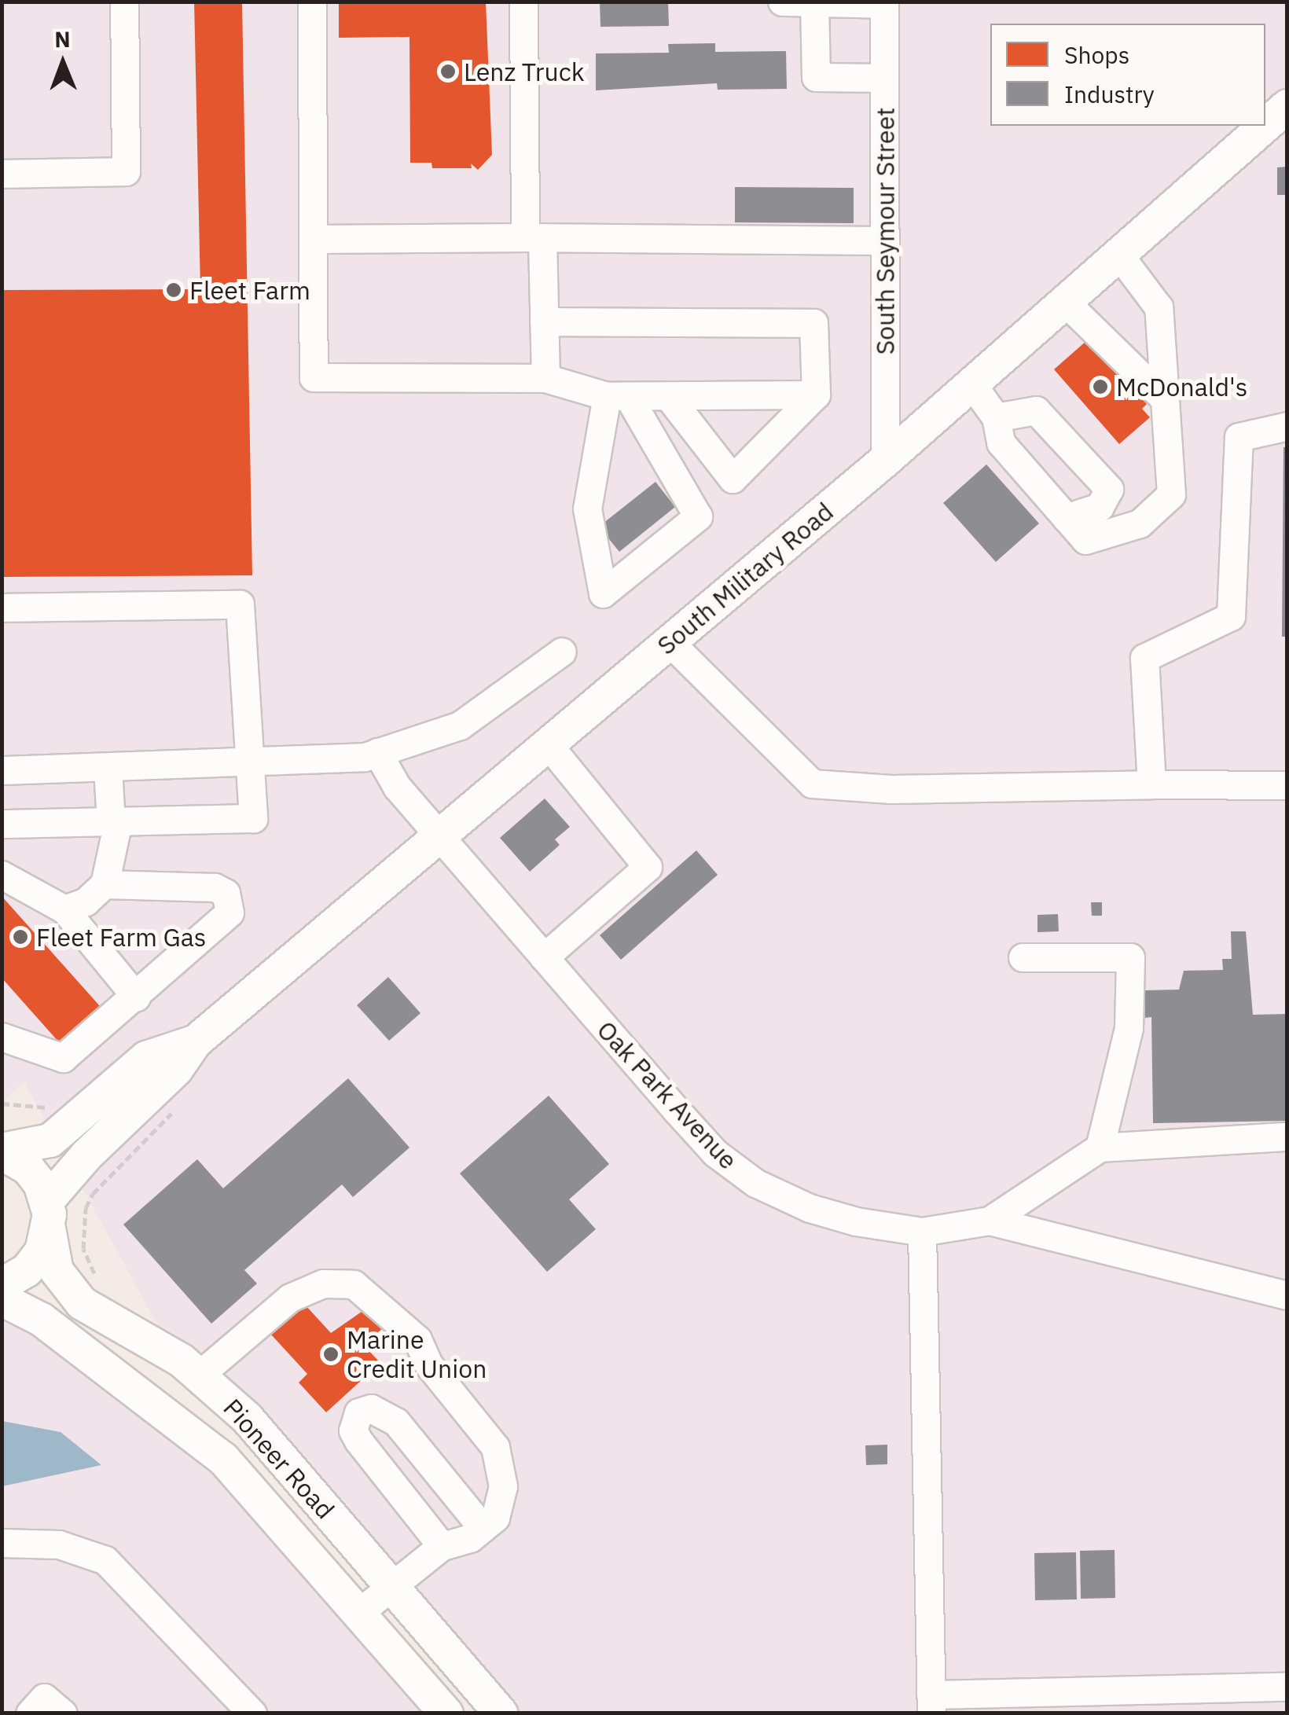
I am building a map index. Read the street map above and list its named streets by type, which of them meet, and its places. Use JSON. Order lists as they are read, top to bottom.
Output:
{
  "streets": {
    "main road": ["South Military Road", "Pioneer Road"],
    "street": ["South Seymour Street", "Oak Park Avenue"]
  },
  "crossings": [
    ["South Seymour Street", "South Military Road"],
    ["South Military Road", "Oak Park Avenue"],
    ["South Military Road", "Pioneer Road"]
  ],
  "places": [
    "Lenz Truck",
    "Fleet Farm",
    "McDonald's",
    "Fleet Farm Gas",
    "Marine Credit Union"
  ],
  "legend": ["Shops", "Industry"],
  "north": "top"
}
